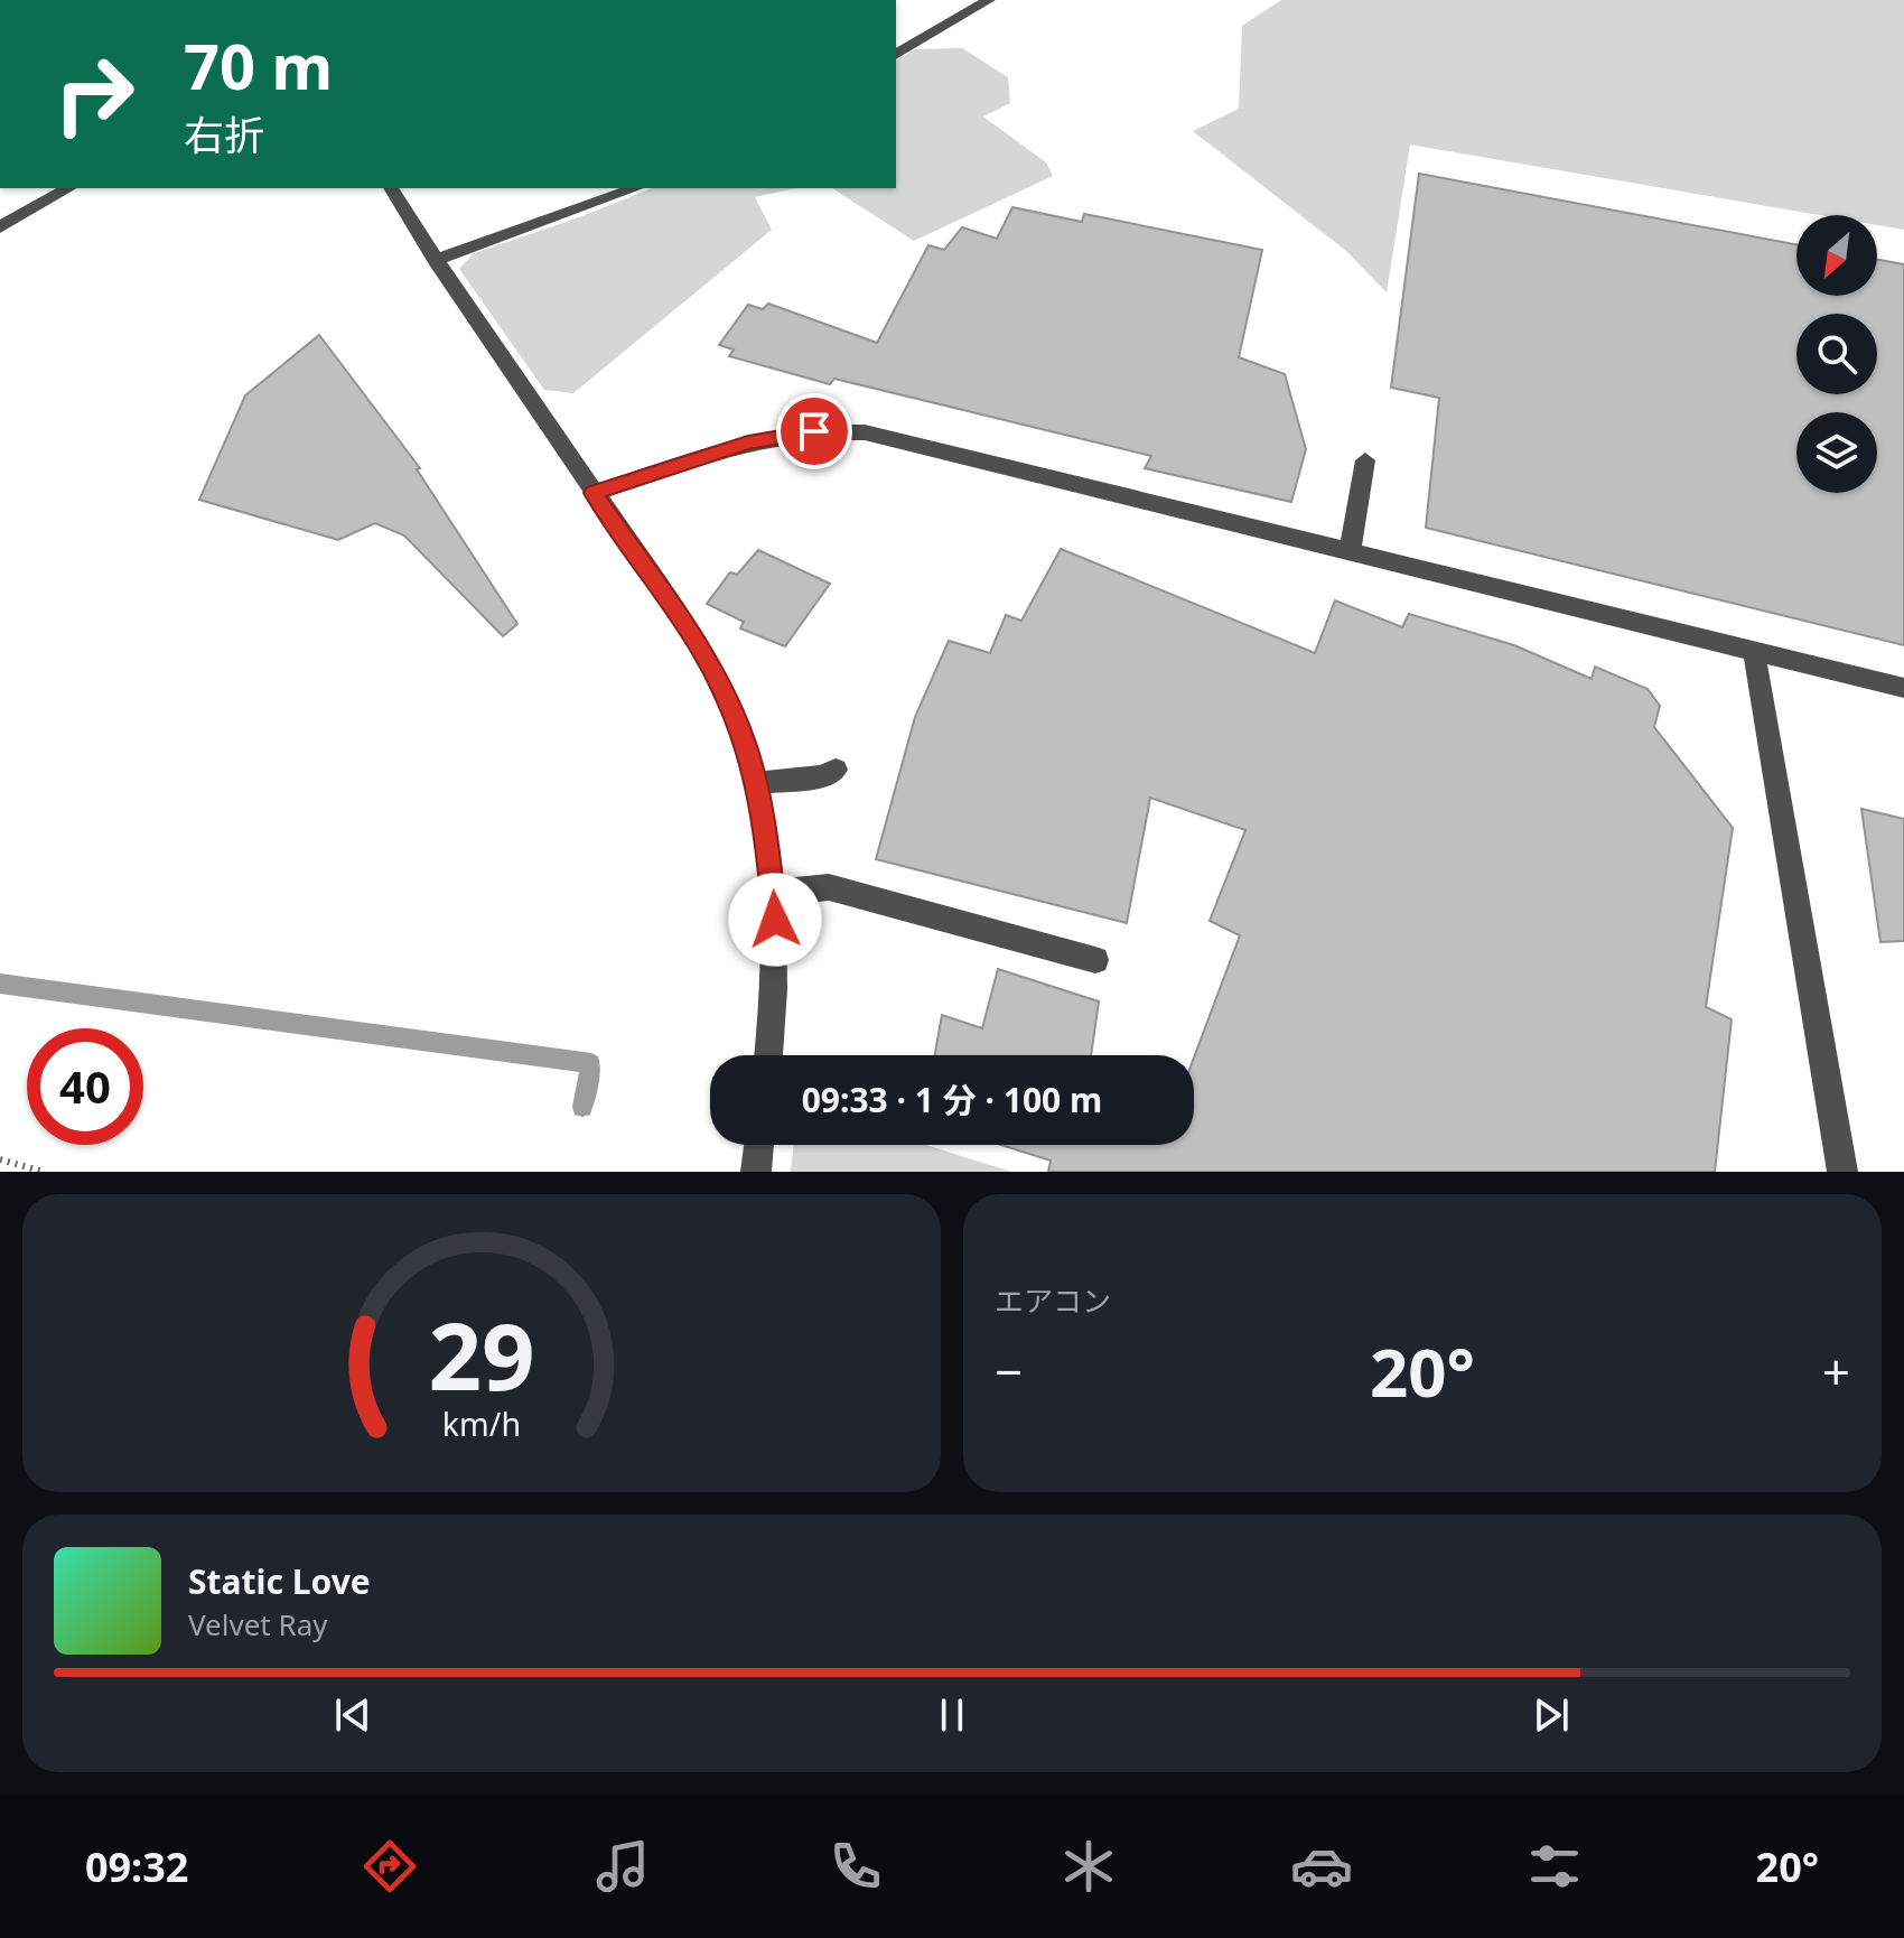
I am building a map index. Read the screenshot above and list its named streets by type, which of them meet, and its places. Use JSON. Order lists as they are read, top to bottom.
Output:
{
  "north": "bottom left",
  "page": {
    "turn": ["70 m", "右折"],
    "limit": "40",
    "trip": "09:33 · 1 分 · 100 m",
    "tile": "エアコン",
    "heat": ["−", "20°", "+"],
    "song": ["Static Love", "Velvet Ray"],
    "tabs": ["09:32", "20°"],
    "gauge": ["29", "km/h"]
  }
}
